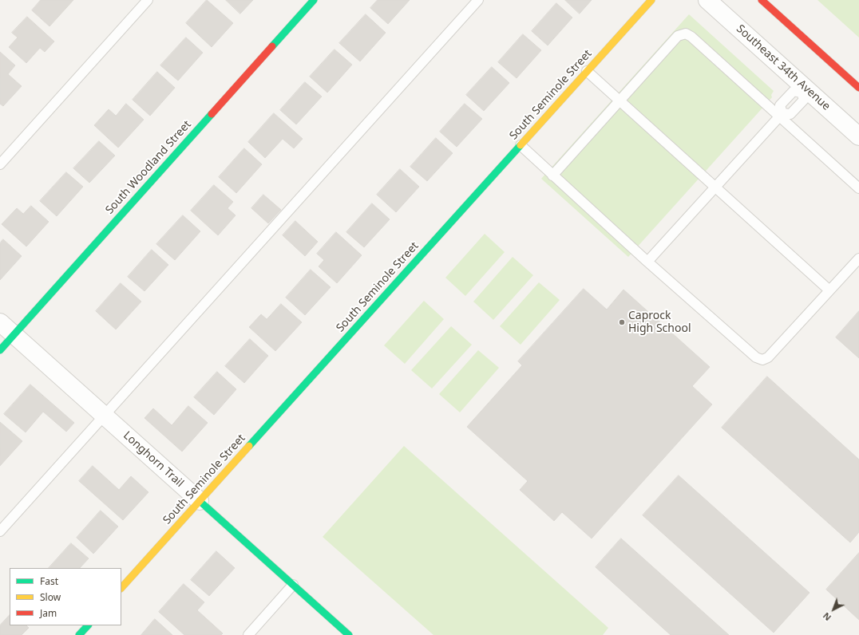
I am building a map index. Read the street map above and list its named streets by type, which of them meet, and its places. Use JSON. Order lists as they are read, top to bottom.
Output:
{
  "streets": {
    "street": [
      "Southeast 34th Avenue",
      "South Seminole Street",
      "South Woodland Street",
      "Longhorn Trail"
    ]
  },
  "crossings": [
    ["South Seminole Street", "Longhorn Trail"],
    ["South Woodland Street", "Longhorn Trail"]
  ],
  "places": ["Caprock High School"],
  "legend": ["Fast", "Slow", "Jam"],
  "north": "bottom left"
}
